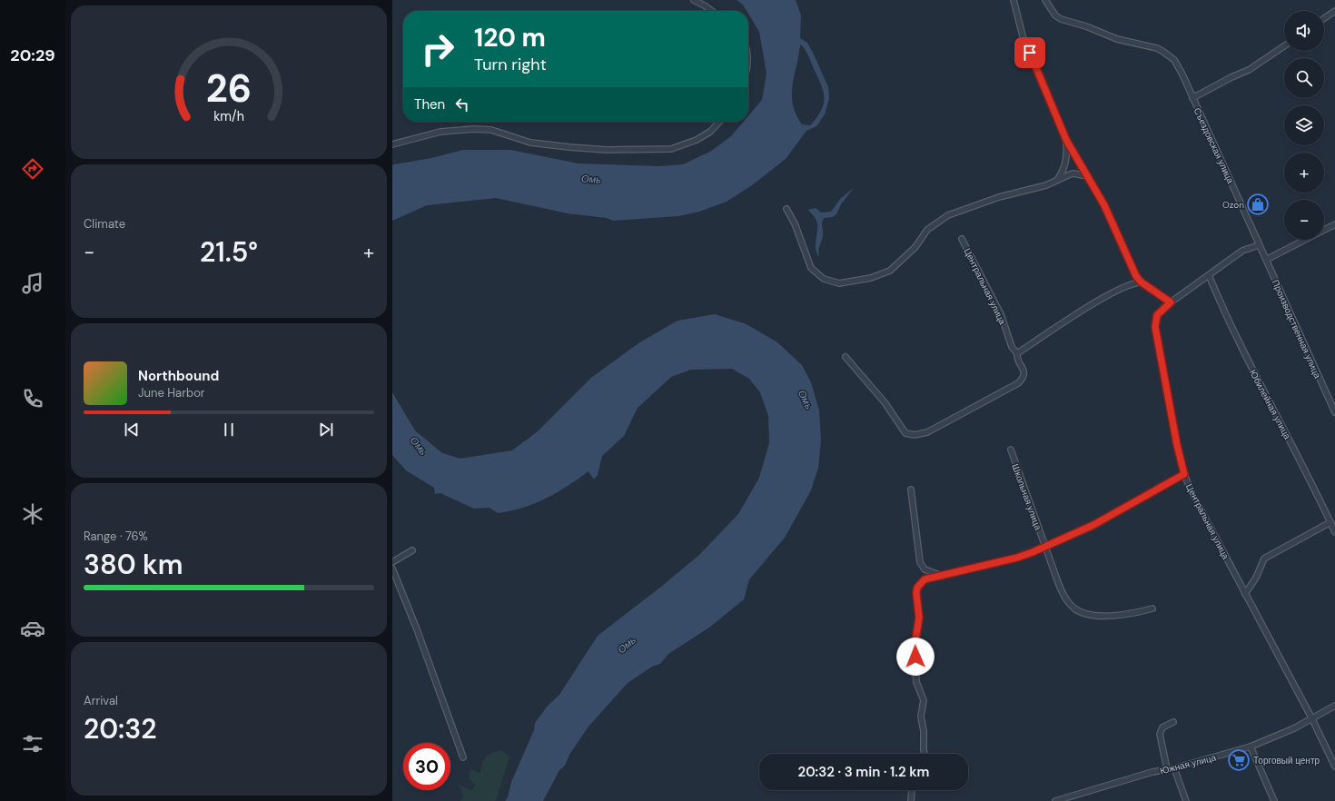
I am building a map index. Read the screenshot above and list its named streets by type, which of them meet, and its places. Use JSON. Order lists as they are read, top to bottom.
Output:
{
  "streets": {
    "street": [
      "Съездовская улица",
      "Центральная улица",
      "Производственная улица",
      "Юбилейная улица",
      "Школьная улица",
      "Южная улица"
    ]
  },
  "crossings": [
    ["Съездовская улица", "Центральная улица"],
    ["Съездовская улица", "Производственная улица"],
    ["Центральная улица", "Производственная улица"],
    ["Центральная улица", "Юбилейная улица"],
    ["Центральная улица", "Южная улица"]
  ],
  "water": ["Омь"],
  "places": {
    "shop": ["Ozon"],
    "supermarket": ["Торговый центр"]
  },
  "page": {
    "tabs": "20:29",
    "map_buttons": ["+", "−"],
    "turn": ["120 m", "Turn right"],
    "then": "Then",
    "tile": [
      "Climate",
      ["Range · 76%", "380 km"],
      ["Arrival", "20:32"]
    ],
    "heat": ["−", "21.5°", "+"],
    "song": ["Northbound", "June Harbor"],
    "limit": "30",
    "trip": "20:32 · 3 min · 1.2 km",
    "gauge": ["26", "km/h"]
  }
}
